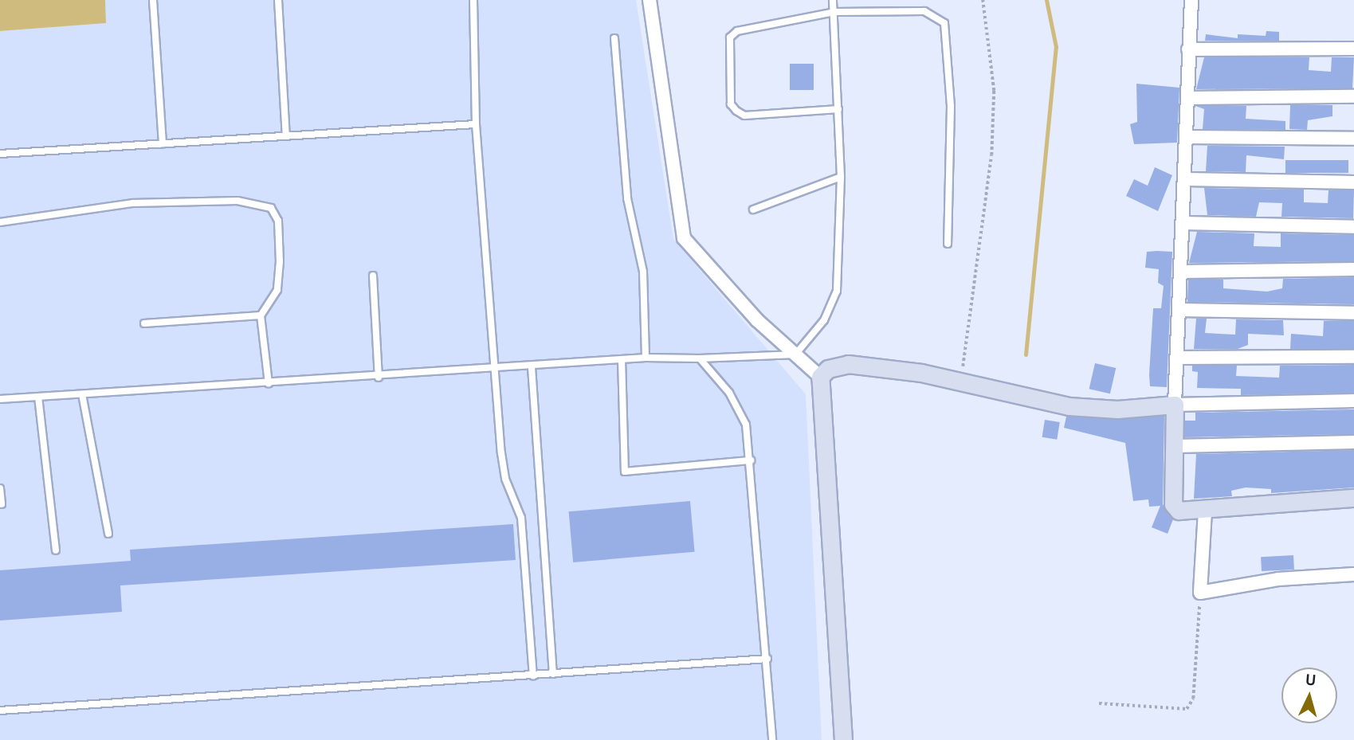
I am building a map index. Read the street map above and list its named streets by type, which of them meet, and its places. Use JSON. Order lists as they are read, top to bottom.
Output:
{
  "north": "top"
}
